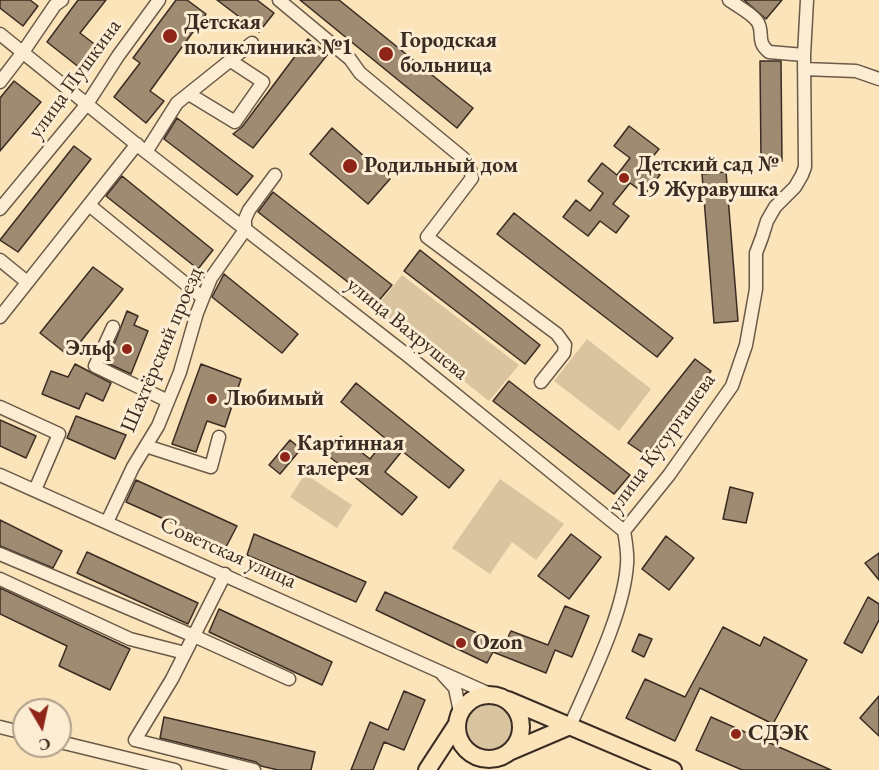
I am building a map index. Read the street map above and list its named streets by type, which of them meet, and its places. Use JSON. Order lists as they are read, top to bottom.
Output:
{
  "streets": {
    "street": [
      "улица Пушкина",
      "улица Вахрушева",
      "Шахтёрский проезд",
      "улица Кусургашева",
      "Советская улица"
    ]
  },
  "crossings": [
    ["улица Пушкина", "улица Вахрушева"],
    ["улица Вахрушева", "Шахтёрский проезд"],
    ["улица Вахрушева", "улица Кусургашева"],
    ["Шахтёрский проезд", "Советская улица"]
  ],
  "places": [
    "Детская поликлиника №1",
    "Городская больница",
    "Родильный дом",
    "Детский сад № 19 Журавушка",
    "Эльф",
    "Любимый",
    "Картинная галерея",
    "Ozon",
    "СДЭК"
  ],
  "north": "bottom"
}
